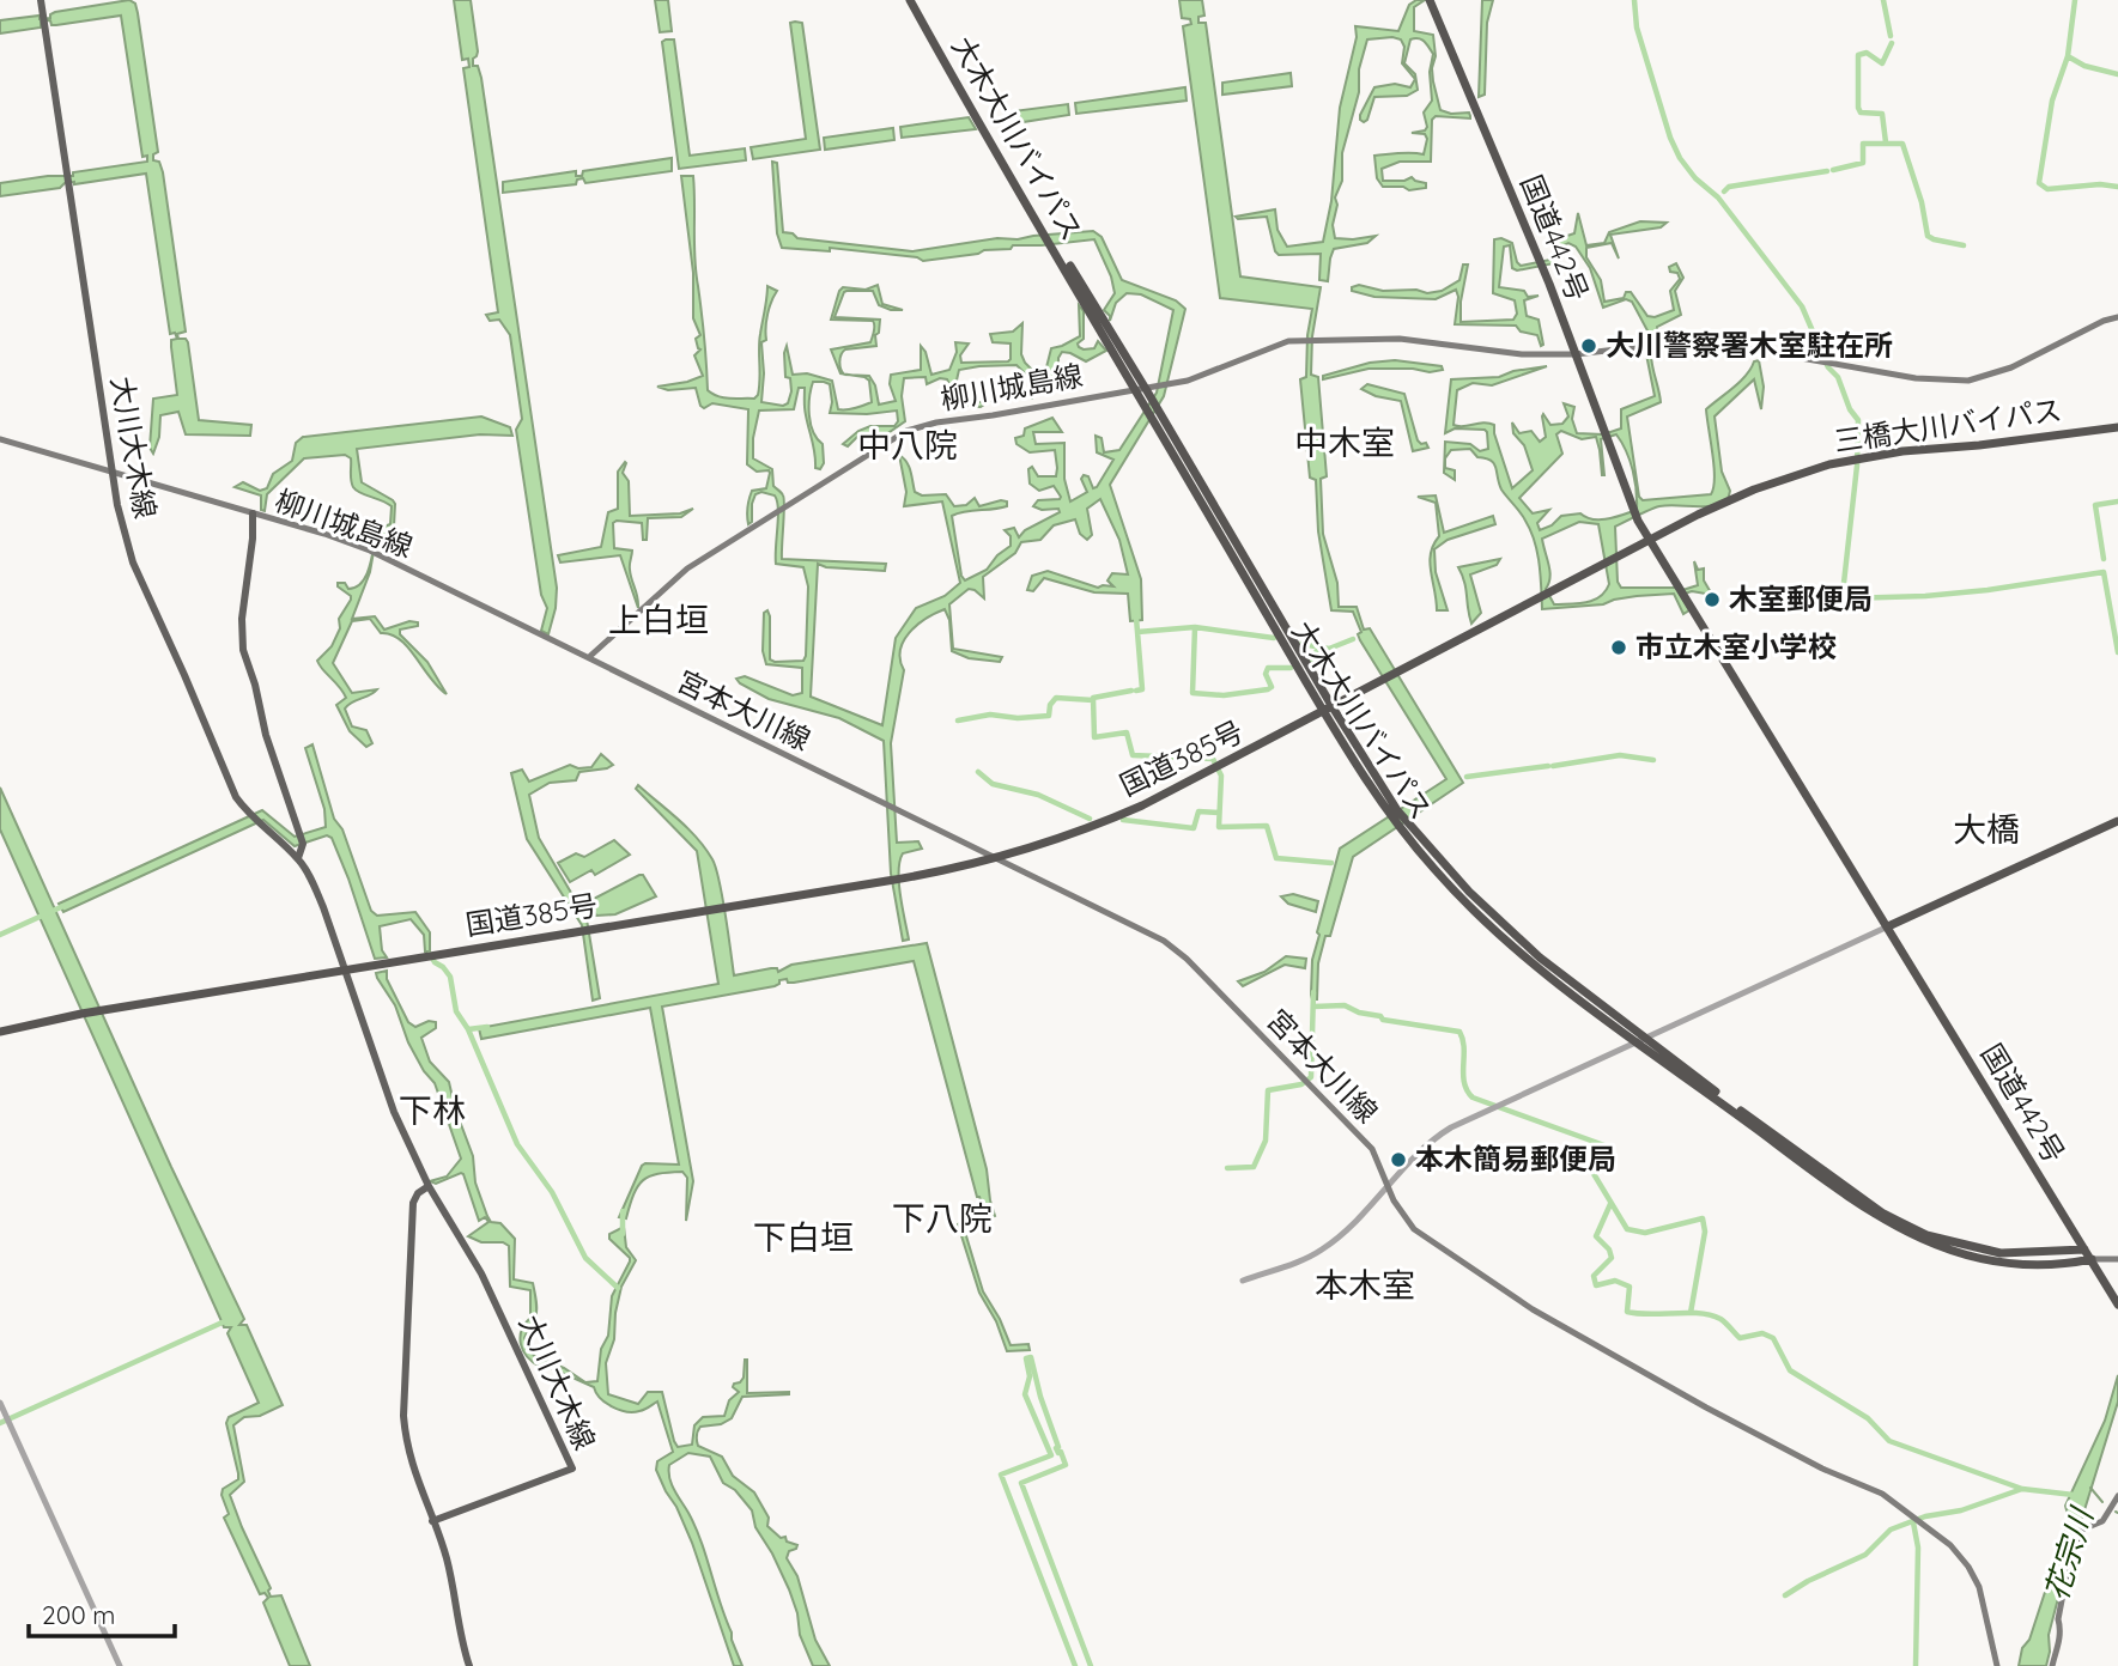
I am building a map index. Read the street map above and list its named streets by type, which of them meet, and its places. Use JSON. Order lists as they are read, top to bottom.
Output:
{
  "streets": {
    "highway": [
      "大木大川バイパス",
      "国道442号",
      "三橋大川バイパス",
      "国道385号"
    ],
    "main road": ["柳川城島線", "大川大木線", "宮本大川線"]
  },
  "crossings": [
    ["大木大川バイパス", "国道442号"],
    ["大木大川バイパス", "柳川城島線"],
    ["大木大川バイパス", "国道385号"],
    ["国道442号", "柳川城島線"],
    ["国道442号", "三橋大川バイパス"],
    ["国道442号", "国道385号"],
    ["柳川城島線", "大川大木線"],
    ["柳川城島線", "宮本大川線"],
    ["三橋大川バイパス", "国道385号"],
    ["大川大木線", "国道385号"],
    ["宮本大川線", "国道385号"]
  ],
  "districts": [
    "中木室",
    "中八院",
    "上白垣",
    "大橋",
    "下林",
    "下八院",
    "下白垣",
    "本木室"
  ],
  "water": ["花宗川"],
  "places": [
    "大川警察署木室駐在所",
    "木室郵便局",
    "市立木室小学校",
    "本木簡易郵便局"
  ],
  "scale_bar": "200 m"
}
